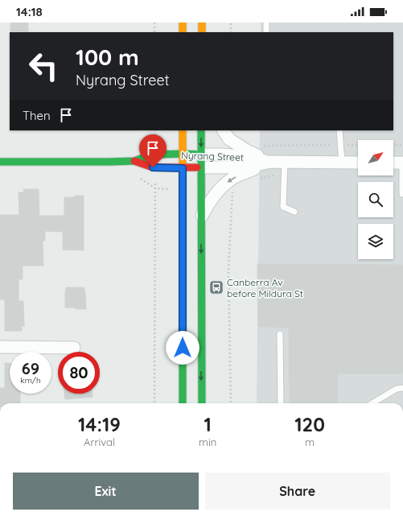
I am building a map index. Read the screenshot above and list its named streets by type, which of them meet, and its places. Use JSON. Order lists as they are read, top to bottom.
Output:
{
  "streets": {
    "main road": ["Nyrang Street"]
  },
  "places": {
    "bus stop": ["Canberra Av before Mildura St"]
  },
  "north": "top right",
  "page": {
    "status": "14:18",
    "turn": ["100 m", "Nyrang Street"],
    "then": "Then",
    "speed": "69 km/h",
    "limit": "80",
    "eta": [
      "14:19",
      "Arrival",
      "1",
      "min",
      "120",
      "m"
    ],
    "buttons": ["Exit", "Share"]
  }
}
